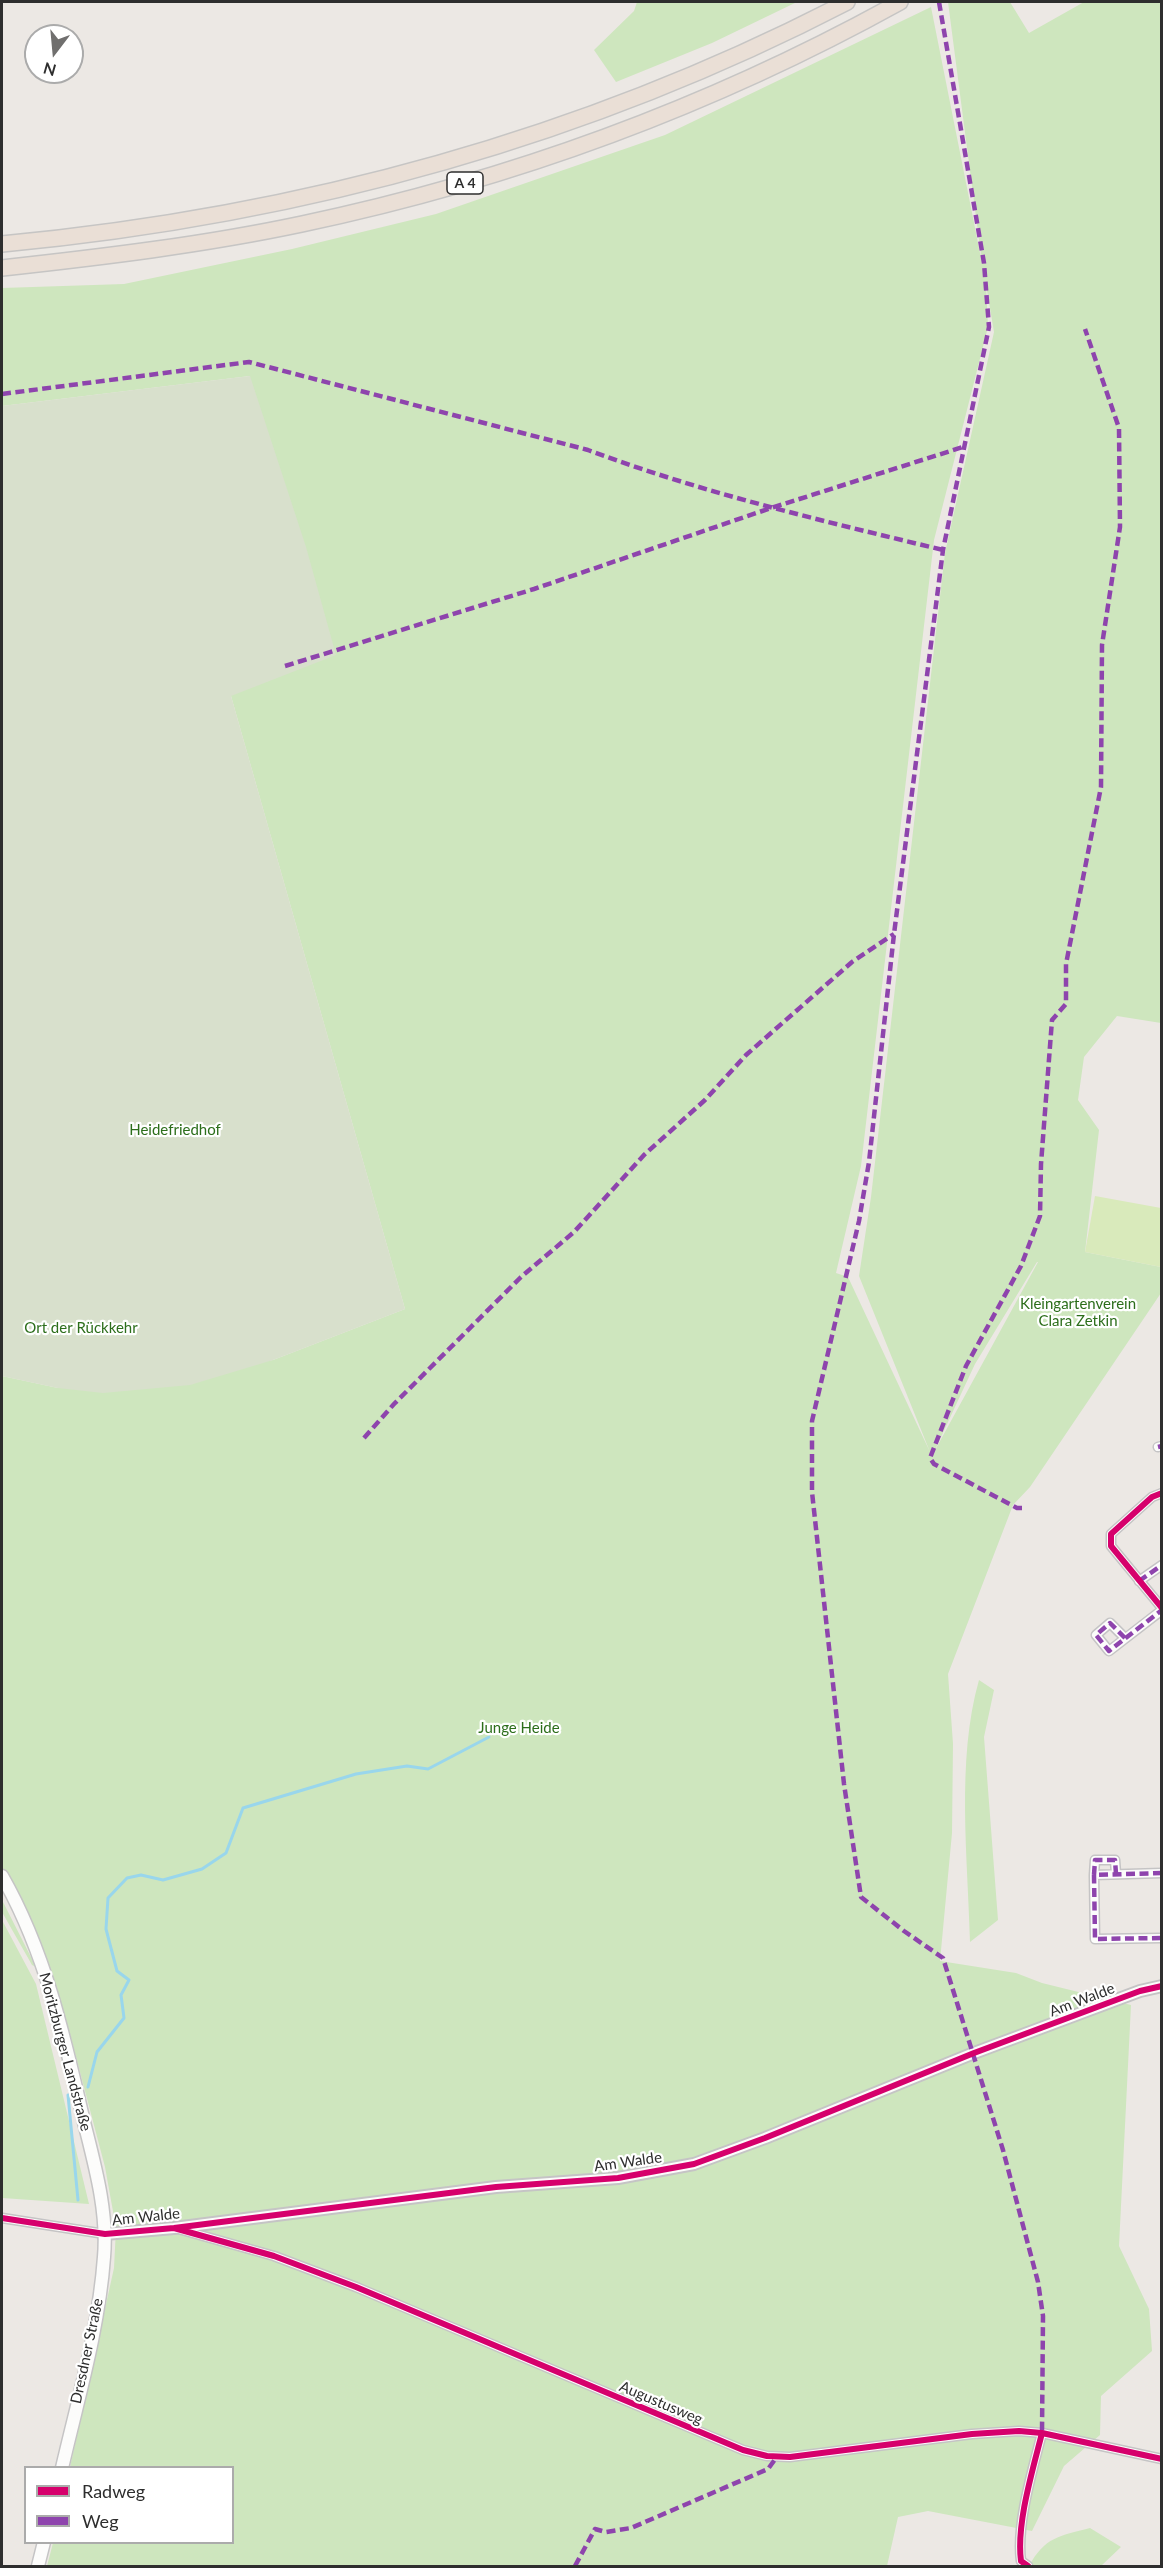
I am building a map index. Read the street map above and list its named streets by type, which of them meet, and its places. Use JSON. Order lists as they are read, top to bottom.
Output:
{
  "streets": {
    "highway": ["A 4"],
    "main road": ["Moritzburger Landstraße", "Dresdner Straße"],
    "street": ["Am Walde", "Augustusweg"]
  },
  "crossings": [
    ["Am Walde", "Moritzburger Landstraße"],
    ["Am Walde", "Dresdner Straße"],
    ["Am Walde", "Augustusweg"],
    ["Moritzburger Landstraße", "Dresdner Straße"]
  ],
  "parks": [
    "Heidefriedhof",
    "Kleingartenverein Clara Zetkin",
    "Ort der Rückkehr",
    "Junge Heide"
  ],
  "legend": ["Radweg", "Weg"],
  "north": "bottom"
}
